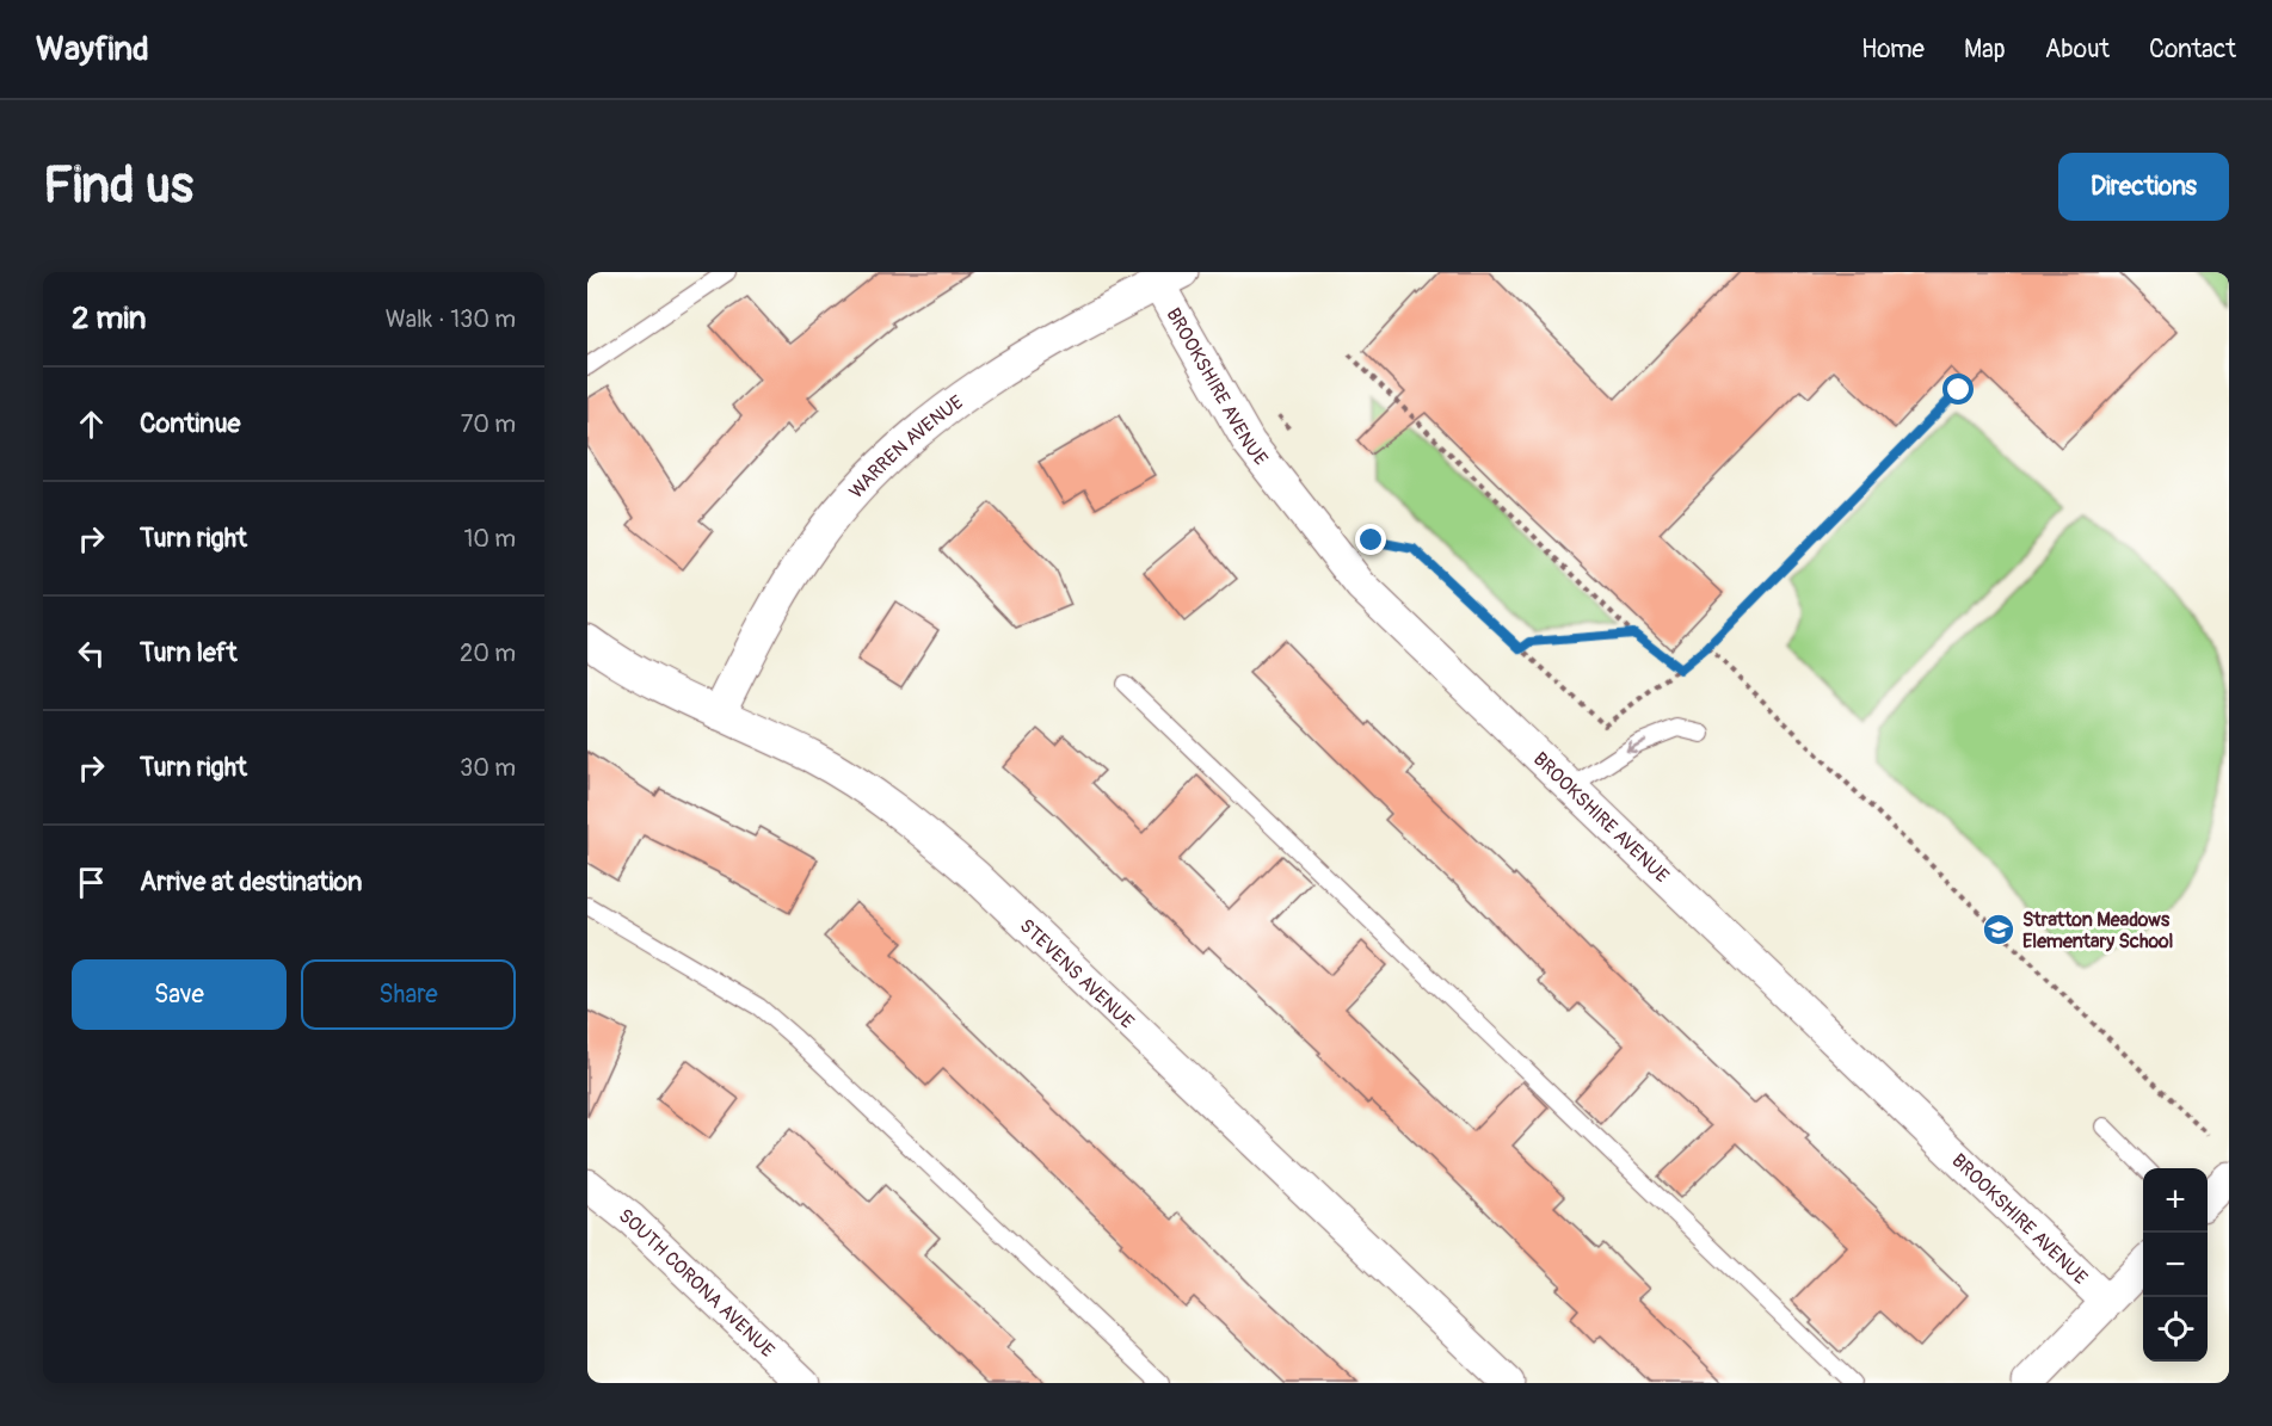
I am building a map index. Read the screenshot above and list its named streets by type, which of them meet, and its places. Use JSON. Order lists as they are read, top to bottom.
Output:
{
  "streets": {
    "street": [
      "BROOKSHIRE AVENUE",
      "WARREN AVENUE",
      "STEVENS AVENUE",
      "SOUTH CORONA AVENUE"
    ]
  },
  "crossings": [
    ["BROOKSHIRE AVENUE", "WARREN AVENUE"],
    ["WARREN AVENUE", "STEVENS AVENUE"]
  ],
  "places": {
    "school or university": ["Stratton Meadows Elementary School"]
  },
  "page": {
    "header": "Wayfind",
    "nav": [
      "Home",
      "Map",
      "About",
      "Contact"
    ],
    "buttons": [
      "Directions",
      ["Save", "Share"]
    ],
    "title": "Find us",
    "heading": ["2 min", "Walk · 130 m"],
    "list": [
      ["Continue", "70 m"],
      ["Turn right", "10 m"],
      ["Turn left", "20 m"],
      ["Turn right", "30 m"],
      "Arrive at destination"
    ],
    "map_buttons": ["+", "−"]
  }
}
